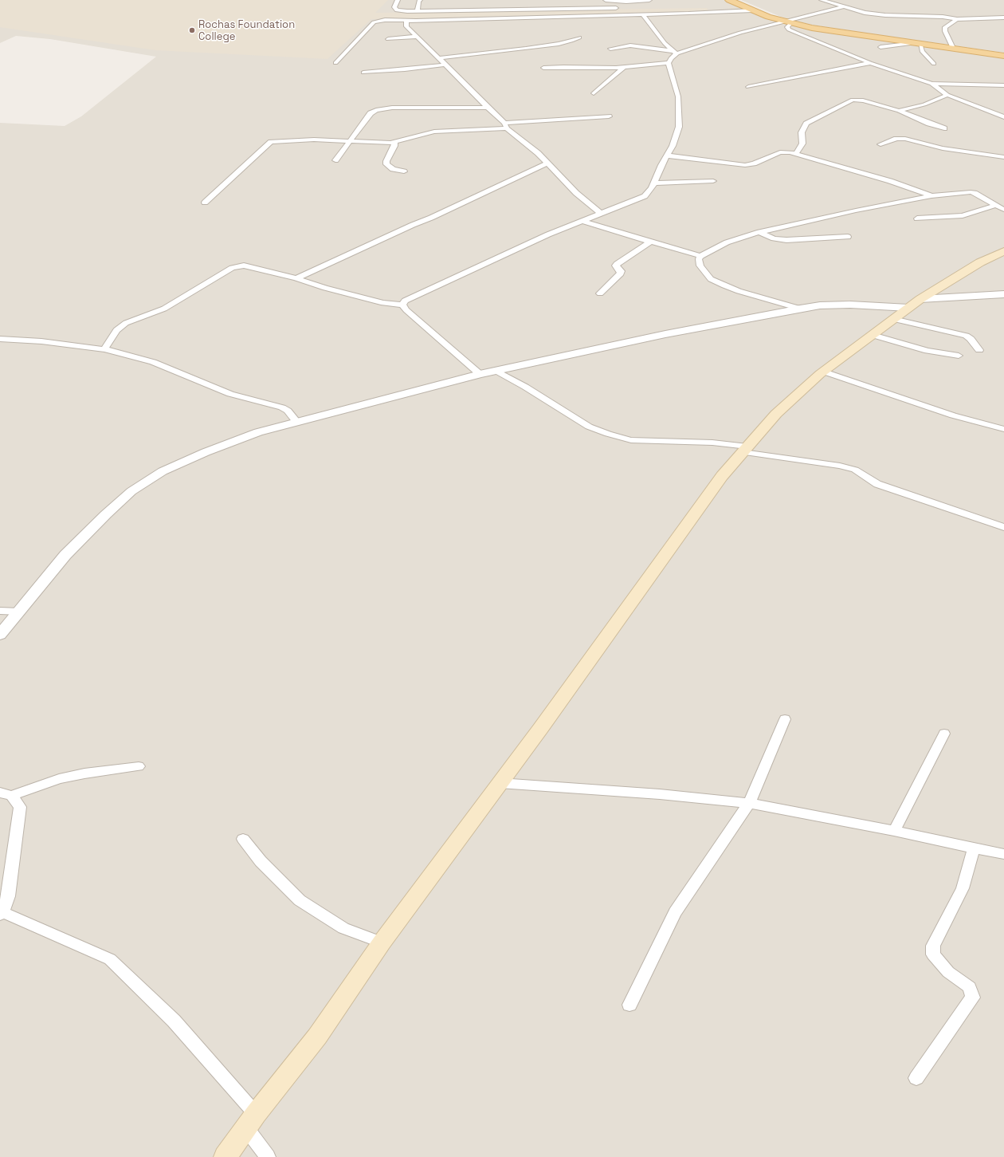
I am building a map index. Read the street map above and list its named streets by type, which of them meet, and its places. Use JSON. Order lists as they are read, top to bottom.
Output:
{
  "places": ["Rochas Foundation College"]
}
